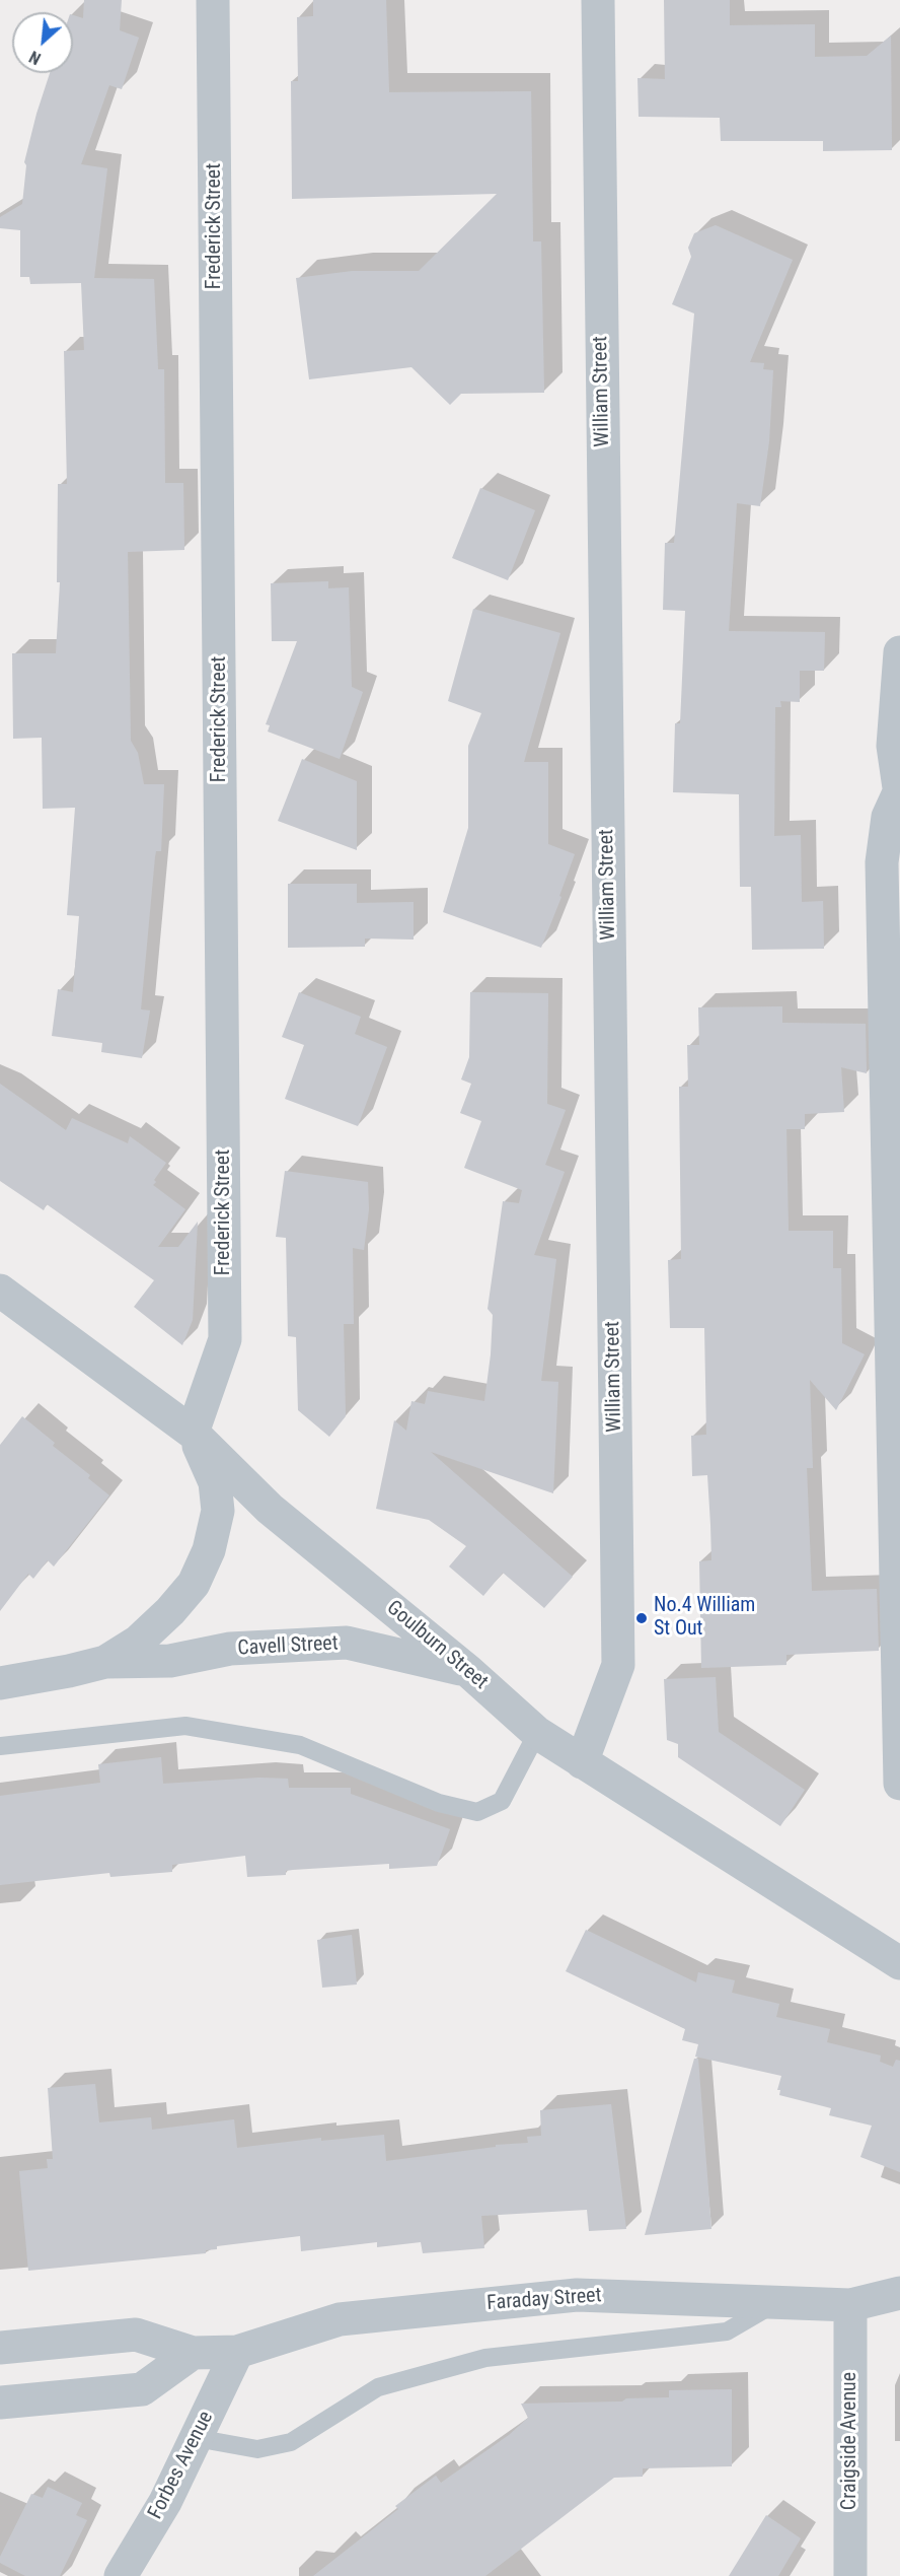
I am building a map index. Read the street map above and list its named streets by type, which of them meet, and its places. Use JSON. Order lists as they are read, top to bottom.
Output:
{
  "streets": {
    "street": [
      "Frederick Street",
      "William Street",
      "Goulburn Street",
      "Cavell Street",
      "Faraday Street",
      "Craigside Avenue",
      "Forbes Avenue"
    ]
  },
  "crossings": [
    ["Frederick Street", "Goulburn Street"],
    ["Frederick Street", "Cavell Street"],
    ["William Street", "Goulburn Street"],
    ["Goulburn Street", "Cavell Street"],
    ["Faraday Street", "Craigside Avenue"],
    ["Faraday Street", "Forbes Avenue"]
  ],
  "places": ["No.4 William St Out"],
  "north": "bottom left"
}
